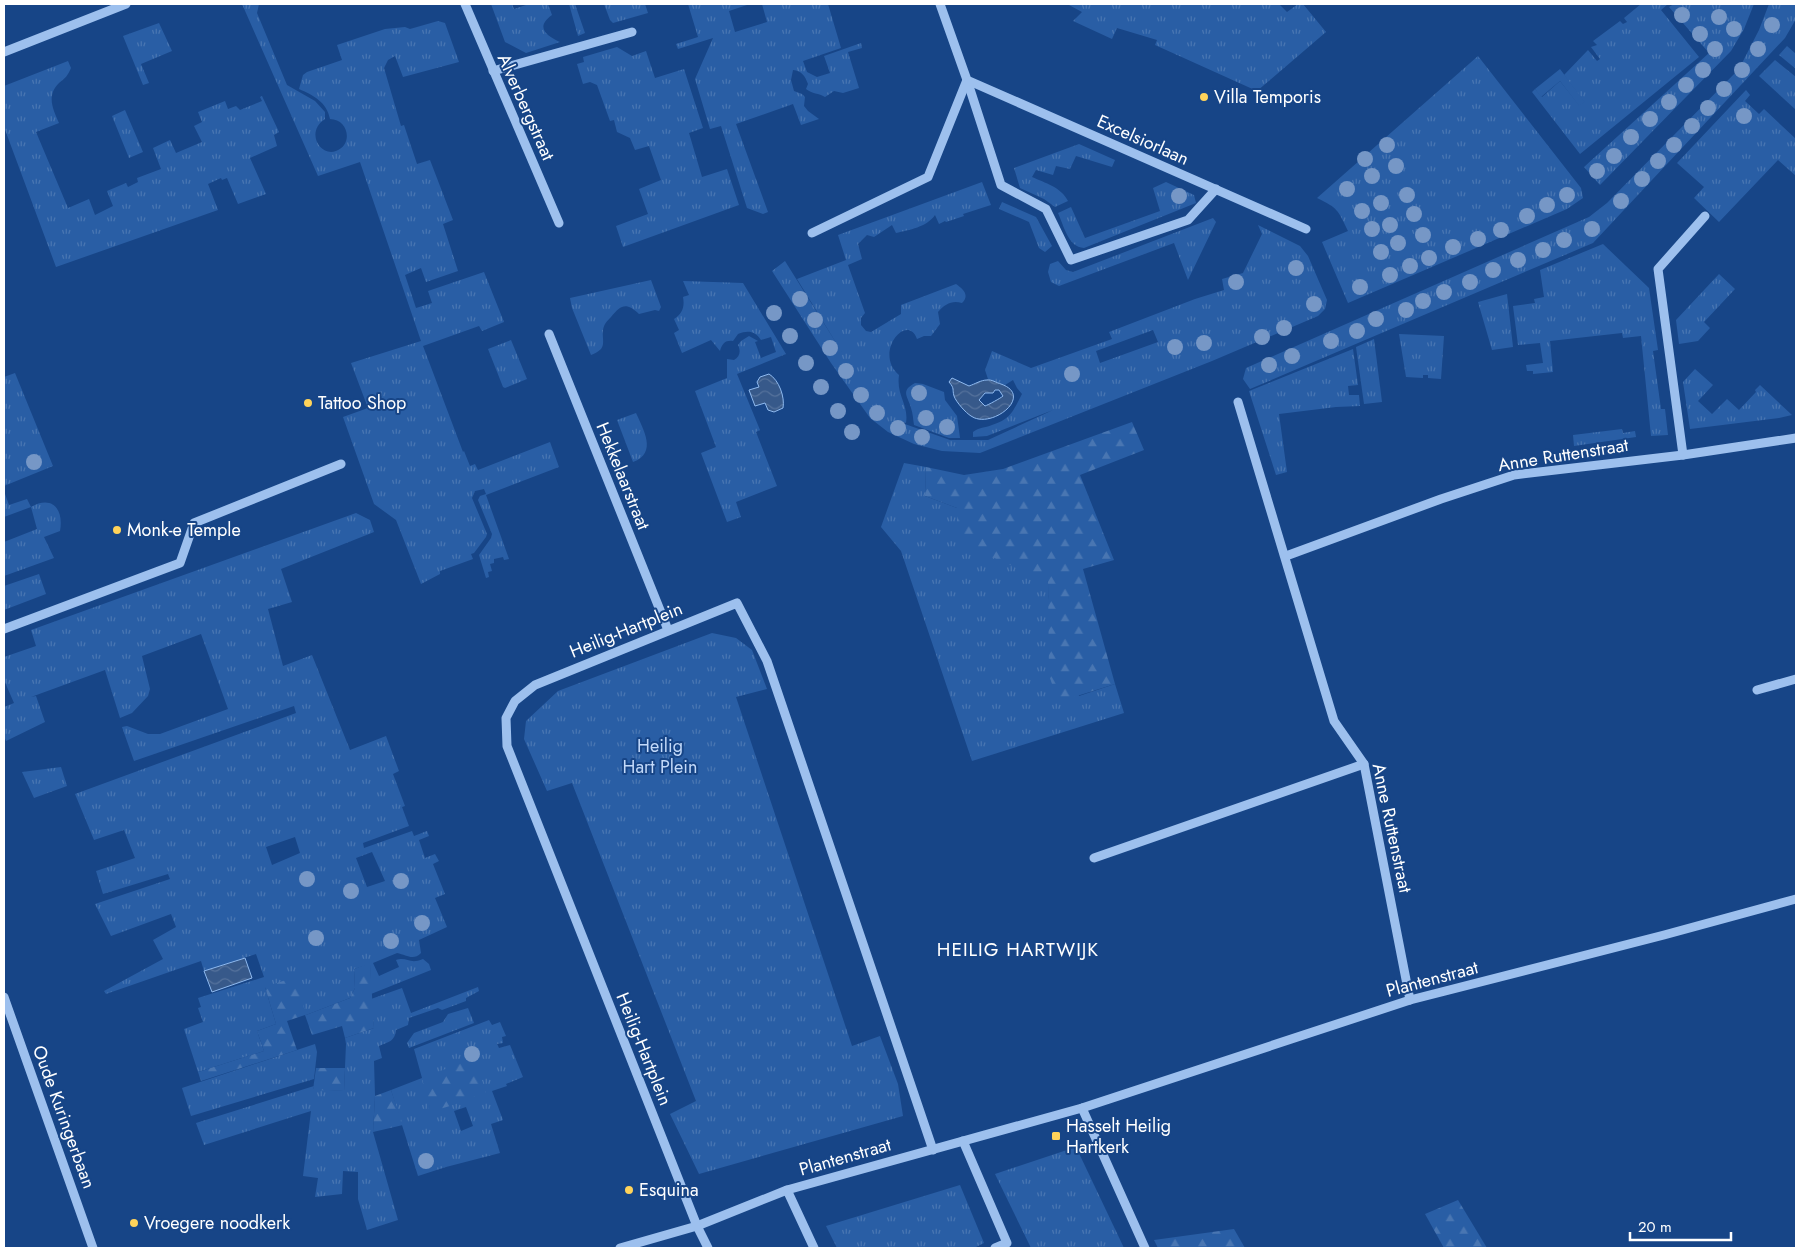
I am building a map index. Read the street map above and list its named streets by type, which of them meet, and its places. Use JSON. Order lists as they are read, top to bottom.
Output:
{
  "streets": {
    "street": [
      "Alverbergstraat",
      "Excelsiorlaan",
      "Anne Ruttenstraat",
      "Hekkelaarstraat",
      "Heilig-Hartplein",
      "Plantenstraat",
      "Oude Kuringerbaan"
    ]
  },
  "crossings": [
    ["Anne Ruttenstraat", "Plantenstraat"],
    ["Hekkelaarstraat", "Heilig-Hartplein"],
    ["Heilig-Hartplein", "Plantenstraat"]
  ],
  "districts": ["HEILIG HARTWIJK"],
  "parks": ["Heilig Hart Plein"],
  "places": {
    "other": [
      "Villa Temporis",
      "Tattoo Shop",
      "Monk-e Temple",
      "Esquina",
      "Vroegere noodkerk"
    ],
    "transit": ["Hasselt Heilig Hartkerk"]
  },
  "scale_bar": "20 m"
}
